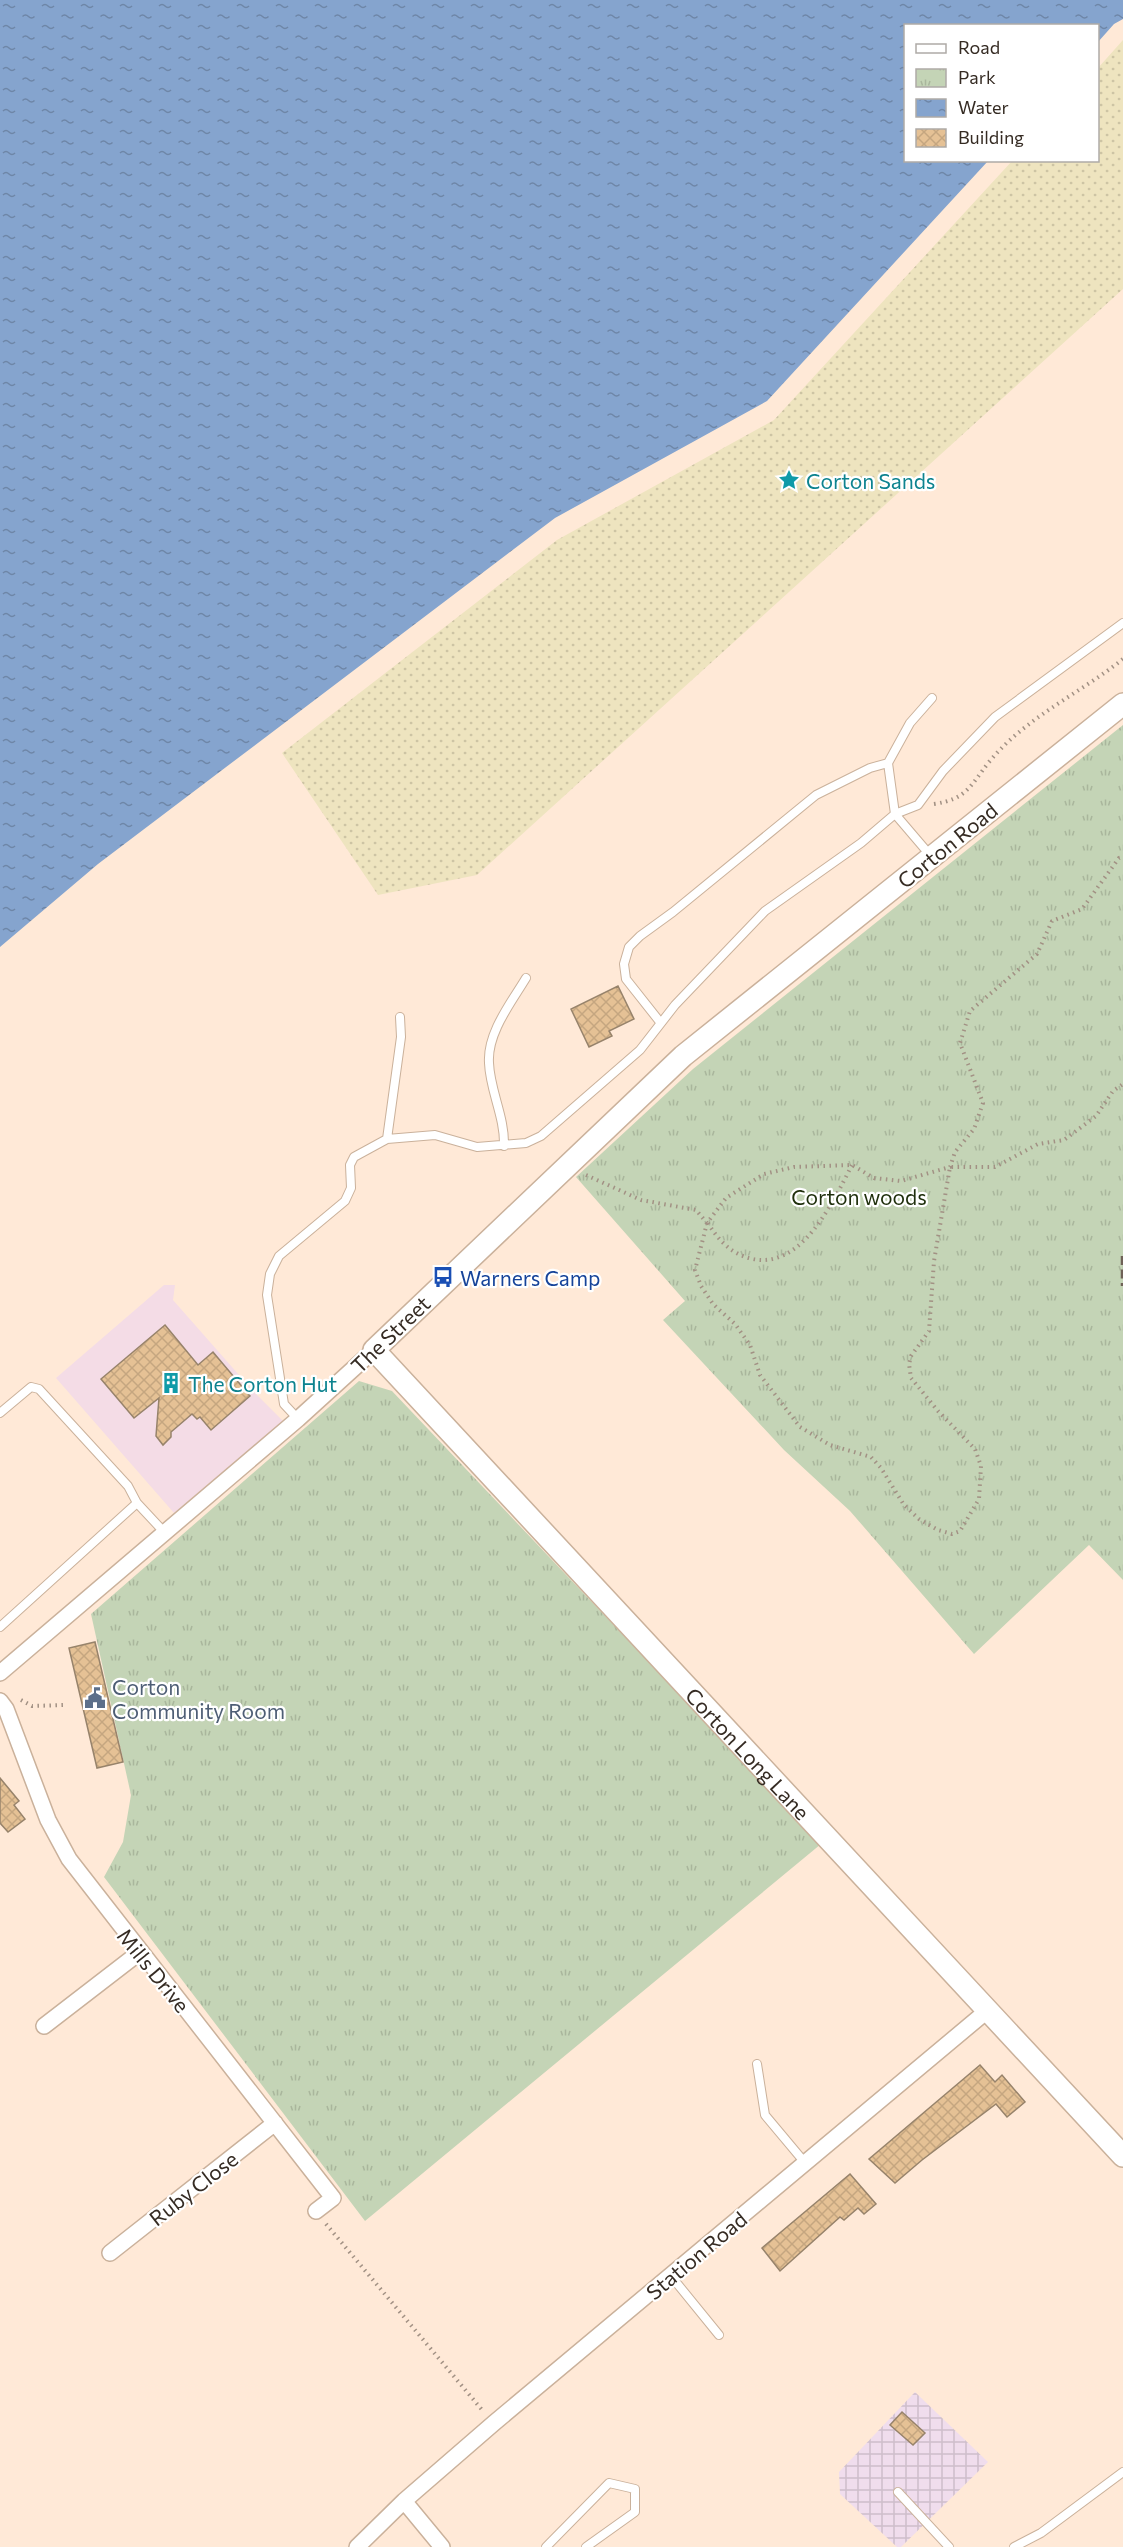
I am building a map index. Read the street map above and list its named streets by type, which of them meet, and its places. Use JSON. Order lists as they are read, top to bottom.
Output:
{
  "streets": {
    "main road": ["Corton Road", "The Street", "Corton Long Lane"],
    "street": ["Mills Drive", "Ruby Close", "Station Road"]
  },
  "crossings": [
    ["Corton Road", "The Street"],
    ["The Street", "Corton Long Lane"],
    ["Corton Long Lane", "Station Road"],
    ["Mills Drive", "Ruby Close"]
  ],
  "parks": ["Corton woods"],
  "places": {
    "place": ["Corton Sands"],
    "bus stop": ["Warners Camp"],
    "building": ["The Corton Hut"],
    "public building": ["Corton Community Room"]
  },
  "legend": [
    "Road",
    "Park",
    "Water",
    "Building"
  ]
}
